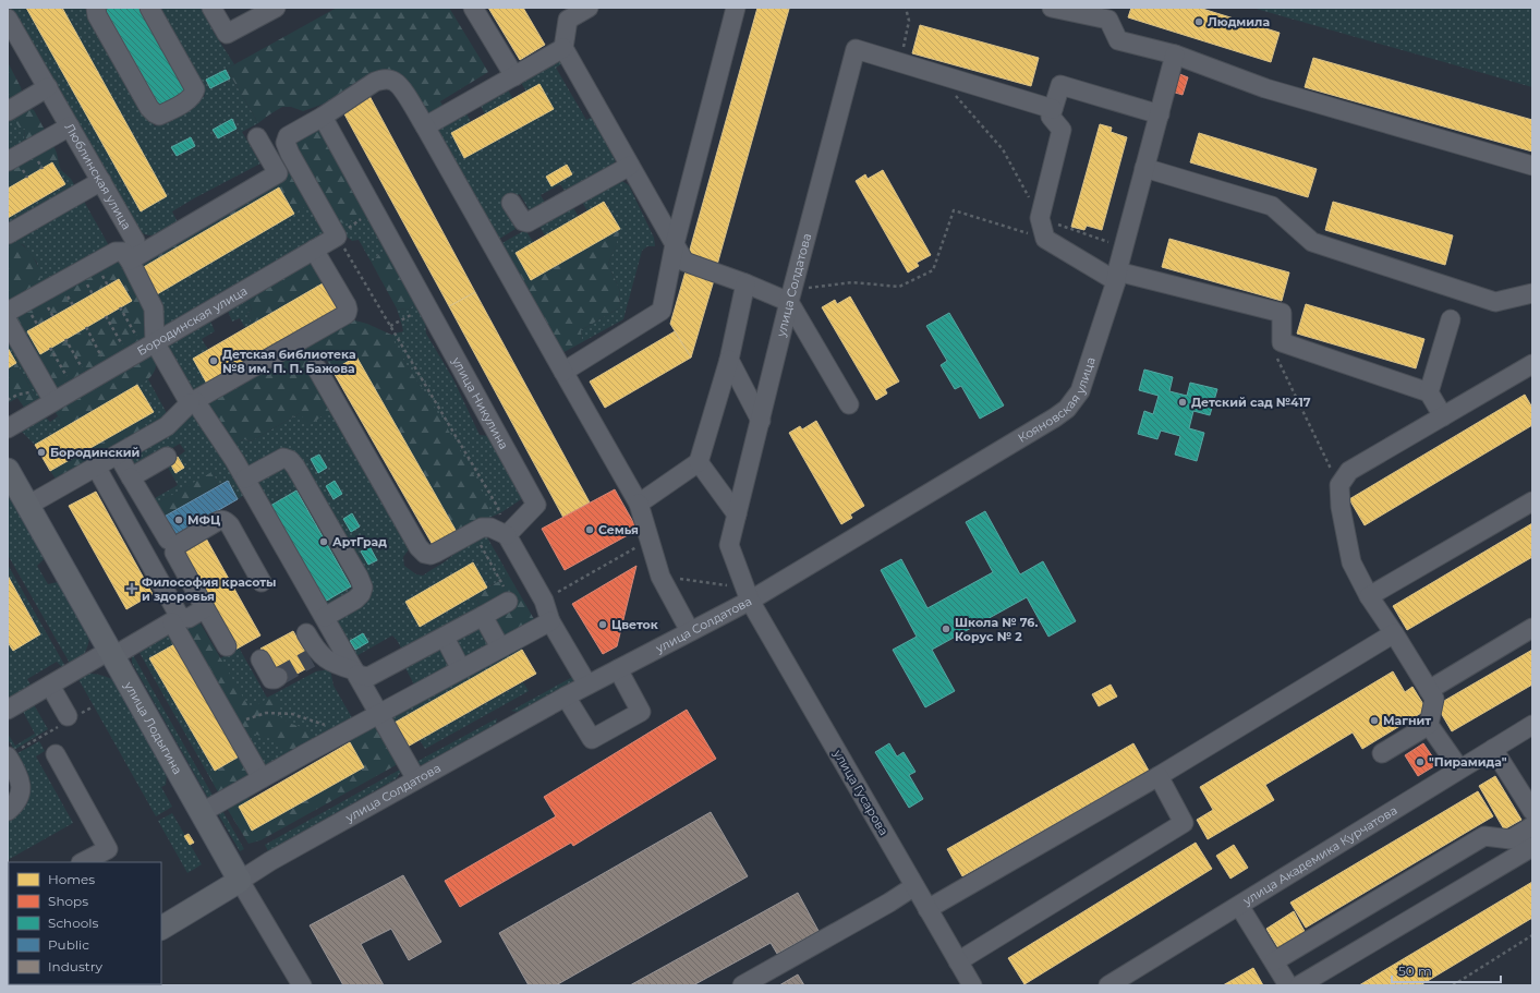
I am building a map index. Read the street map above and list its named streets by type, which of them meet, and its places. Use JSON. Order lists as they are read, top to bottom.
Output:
{
  "streets": {
    "main road": ["улица Солдатова", "улица Лодыгина"],
    "street": [
      "Люблинская улица",
      "Бородинская улица",
      "Кояновская улица",
      "улица Никулина",
      "улица Гусарова",
      "улица Академика Курчатова"
    ]
  },
  "crossings": [
    ["улица Солдатова", "Кояновская улица"],
    ["улица Солдатова", "улица Лодыгина"],
    ["улица Солдатова", "улица Гусарова"],
    ["Кояновская улица", "улица Гусарова"]
  ],
  "places": {
    "other": [
      "Людмила",
      "Детская библиотека №8 им. П. П. Бажова",
      "Детский сад №417",
      "Бородинский",
      "МФЦ",
      "Семья",
      "АртГрад",
      "Цветок",
      "Школа № 76. Корус № 2",
      "Магнит",
      "\"Пирамида\""
    ],
    "health": ["Философия красоты и здоровья"]
  },
  "legend": [
    "Homes",
    "Shops",
    "Schools",
    "Public",
    "Industry"
  ],
  "scale_bar": "50 m"
}
